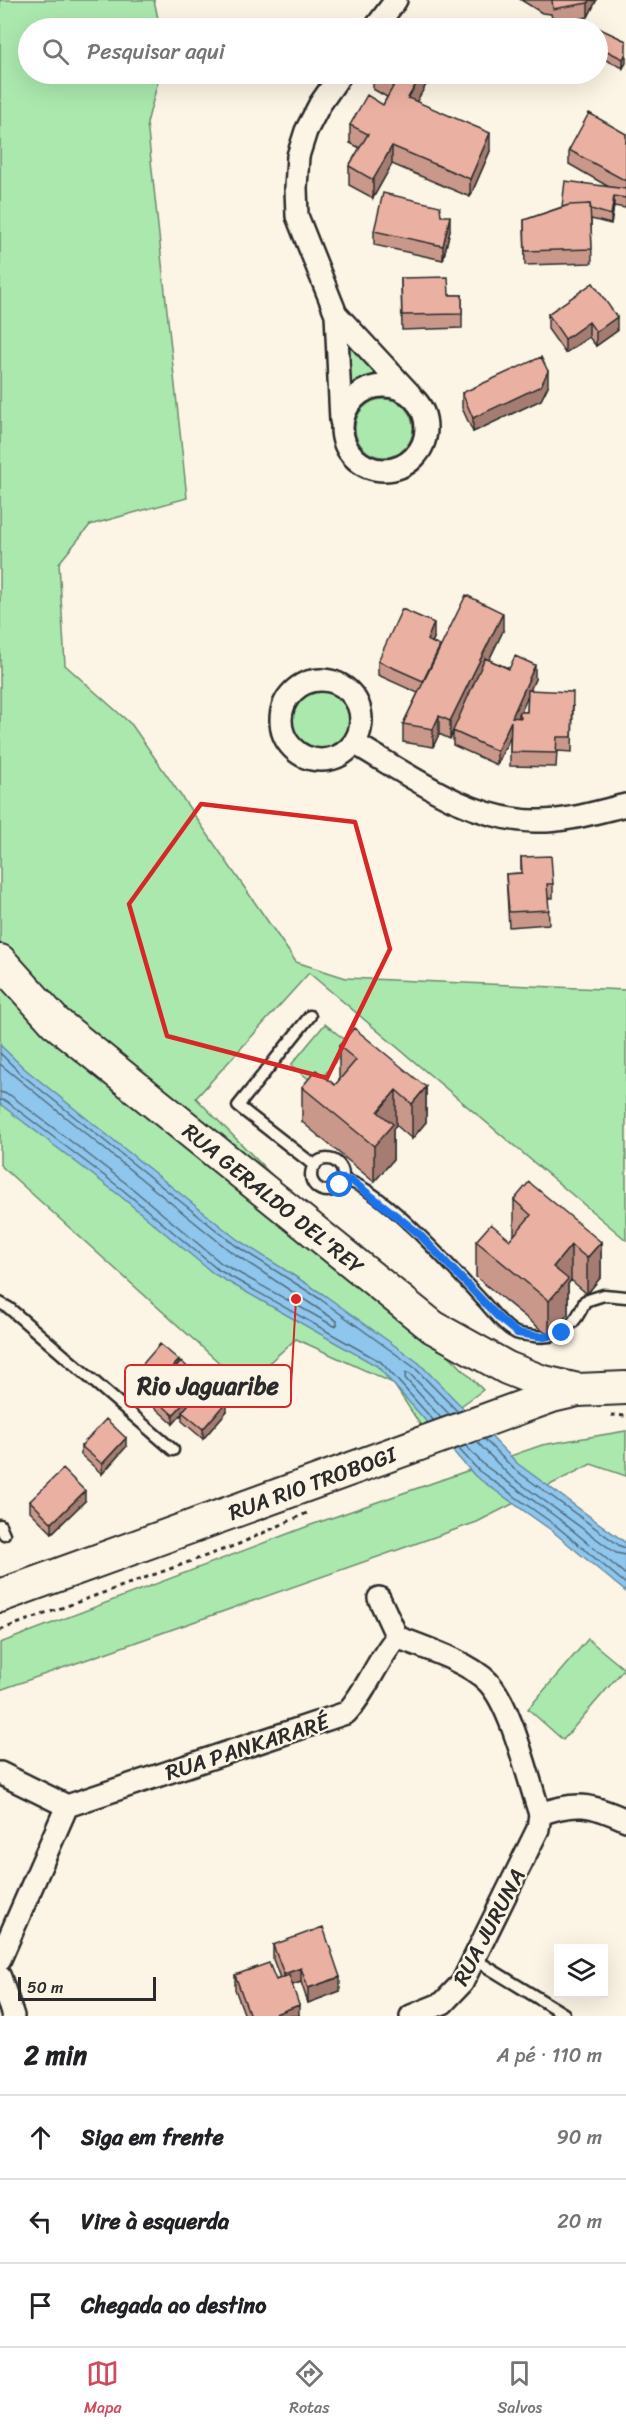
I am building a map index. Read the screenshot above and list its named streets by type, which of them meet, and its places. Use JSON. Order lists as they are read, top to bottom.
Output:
{
  "streets": {
    "main road": ["RUA GERALDO DEL'REY", "RUA RIO TROBOGI"],
    "street": ["RUA PANKARARÉ", "RUA JURUNA"]
  },
  "crossings": [
    ["RUA GERALDO DEL'REY", "RUA RIO TROBOGI"]
  ],
  "places": ["Rio Jaguaribe"],
  "scale_bar": "50 m",
  "page": {
    "search": "Pesquisar aqui",
    "scale": "50 m",
    "heading": ["2 min", "A pé · 110 m"],
    "list": [
      ["Siga em frente", "90 m"],
      ["Vire à esquerda", "20 m"],
      "Chegada ao destino"
    ],
    "nav": ["Mapa", "Rotas", "Salvos"]
  }
}
